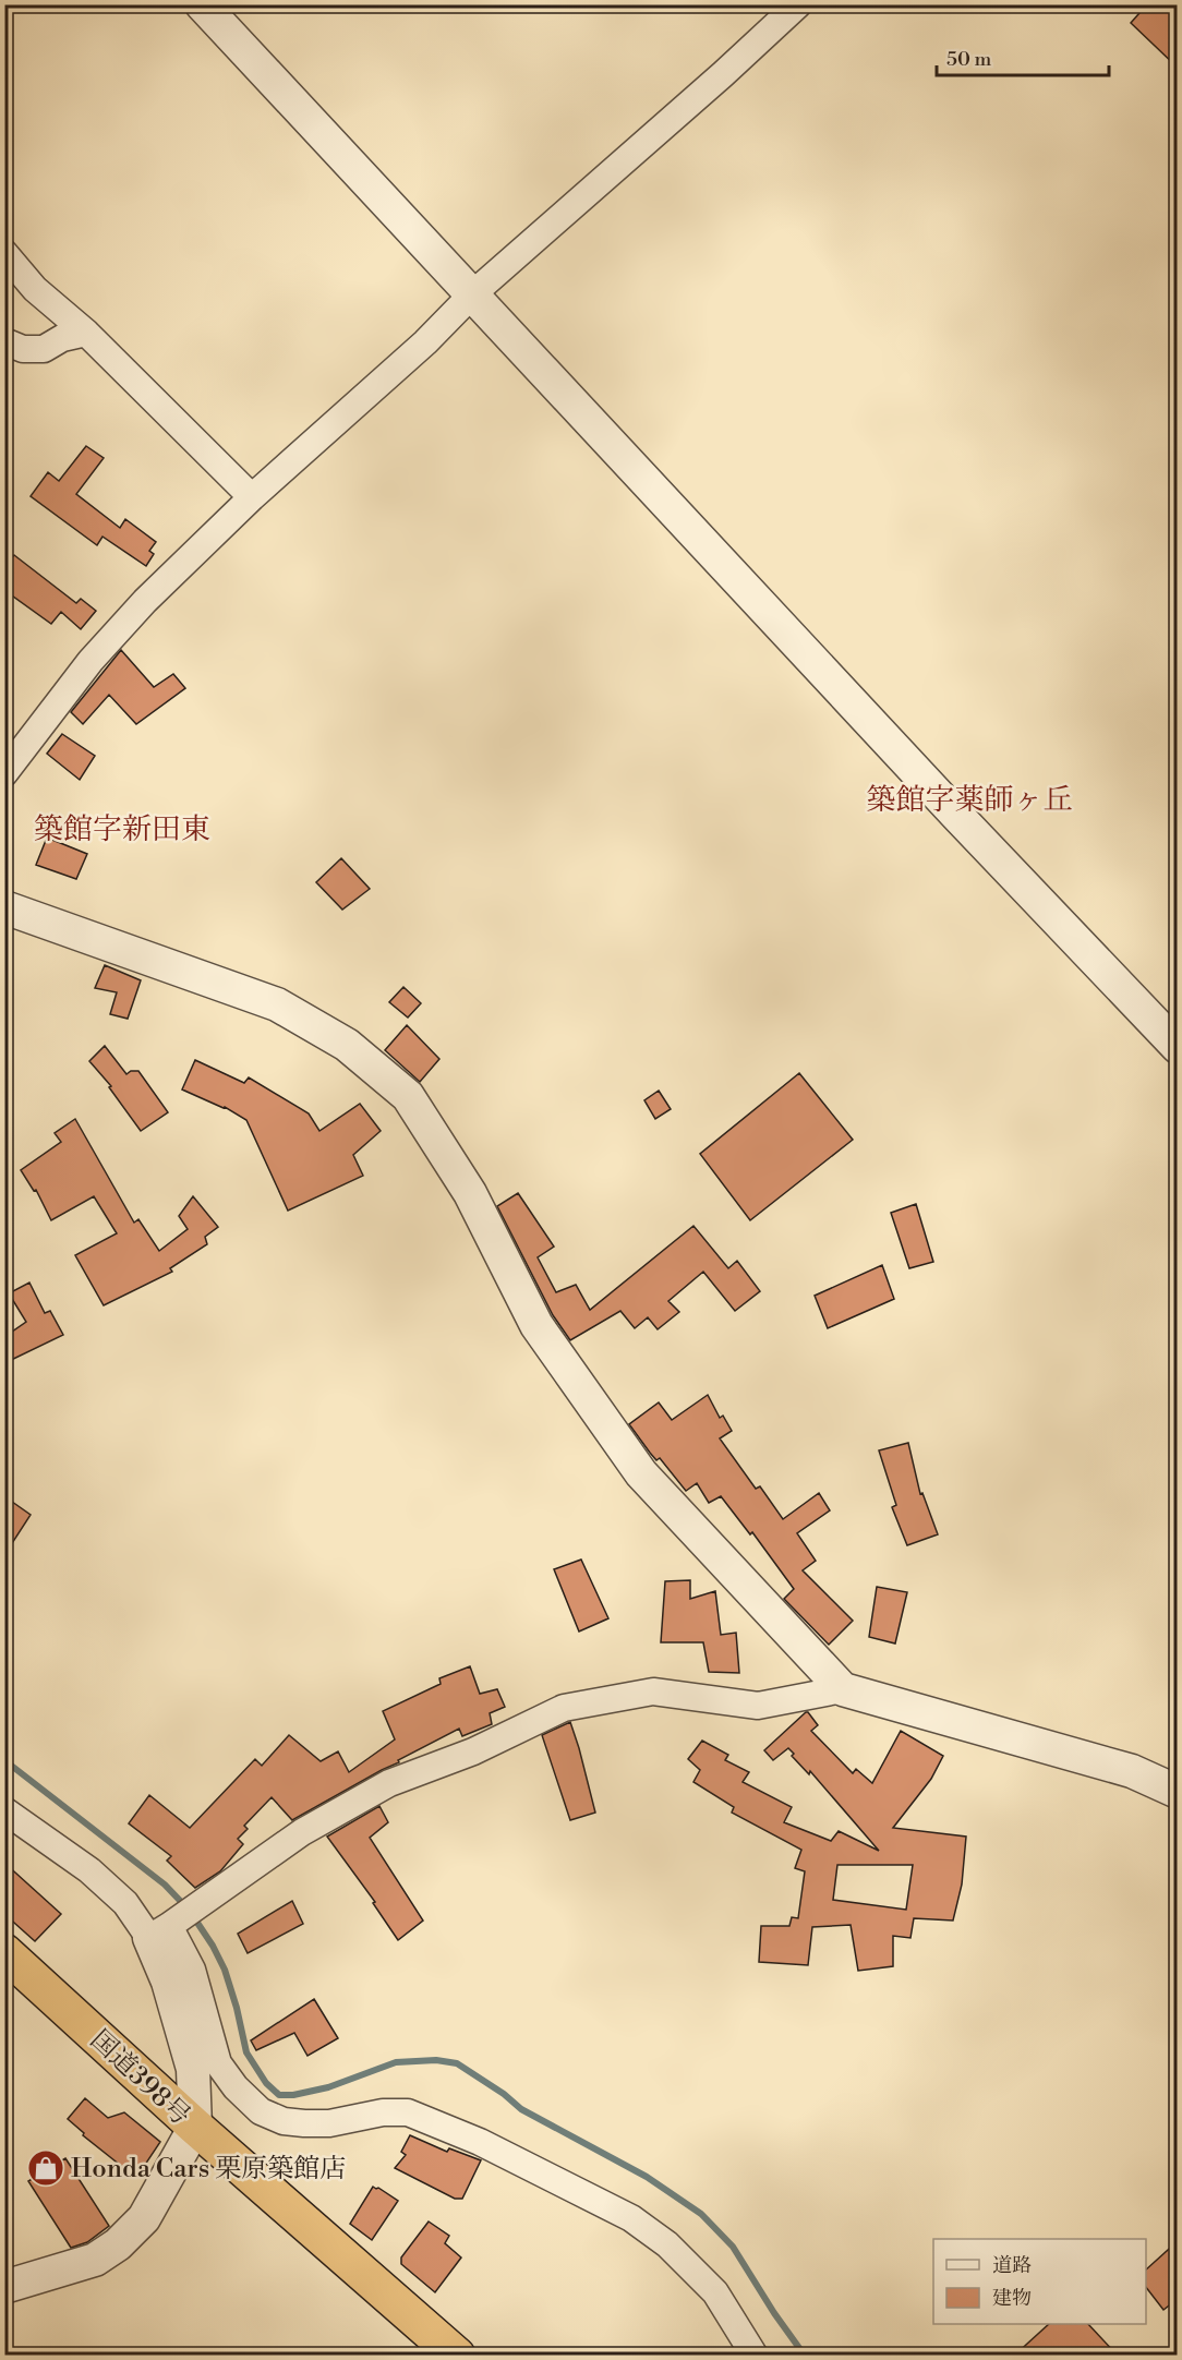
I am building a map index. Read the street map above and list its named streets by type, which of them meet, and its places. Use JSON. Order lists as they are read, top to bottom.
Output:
{
  "streets": {
    "highway": ["国道398号"]
  },
  "districts": ["築館字薬師ヶ丘", "築館字新田東"],
  "places": {
    "shop": ["Honda Cars 栗原築館店"]
  },
  "legend": ["道路", "建物"],
  "scale_bar": "50 m"
}
